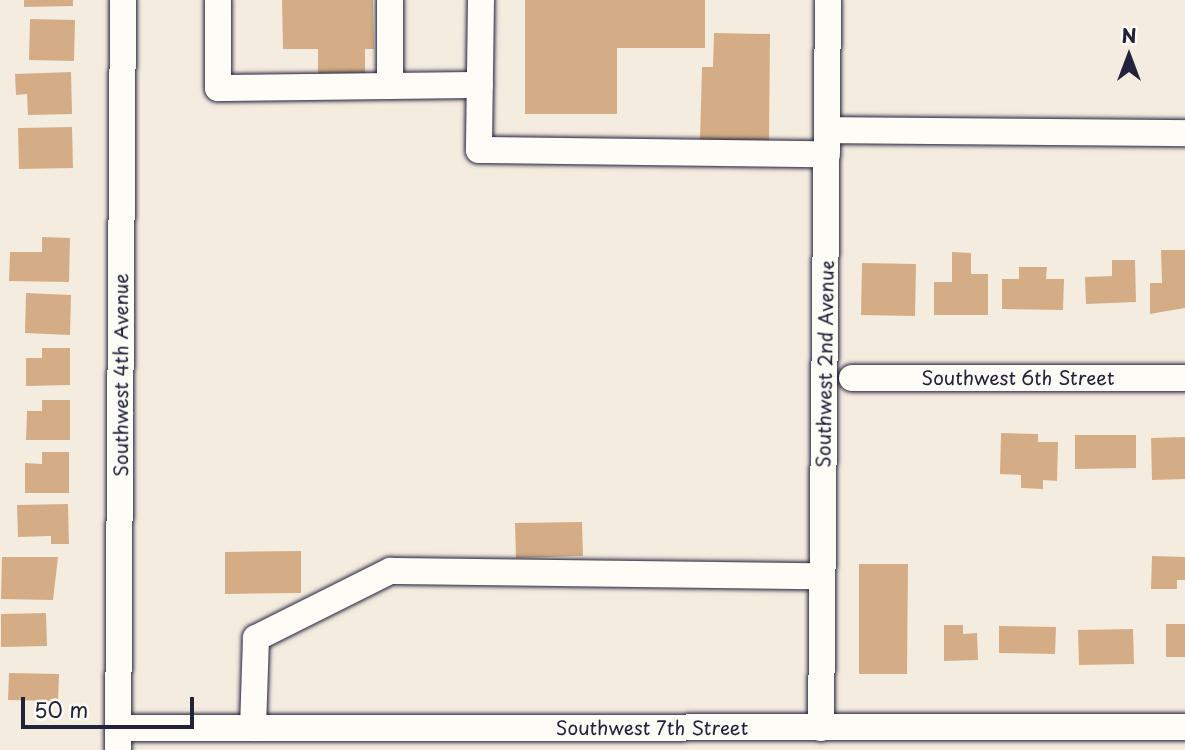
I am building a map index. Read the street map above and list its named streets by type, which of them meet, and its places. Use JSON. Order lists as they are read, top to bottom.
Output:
{
  "streets": {
    "street": [
      "Southwest 2nd Avenue",
      "Southwest 4th Avenue",
      "Southwest 6th Street",
      "Southwest 7th Street"
    ]
  },
  "crossings": [
    ["Southwest 2nd Avenue", "Southwest 7th Street"],
    ["Southwest 4th Avenue", "Southwest 7th Street"]
  ],
  "scale_bar": "50 m",
  "north": "top"
}
